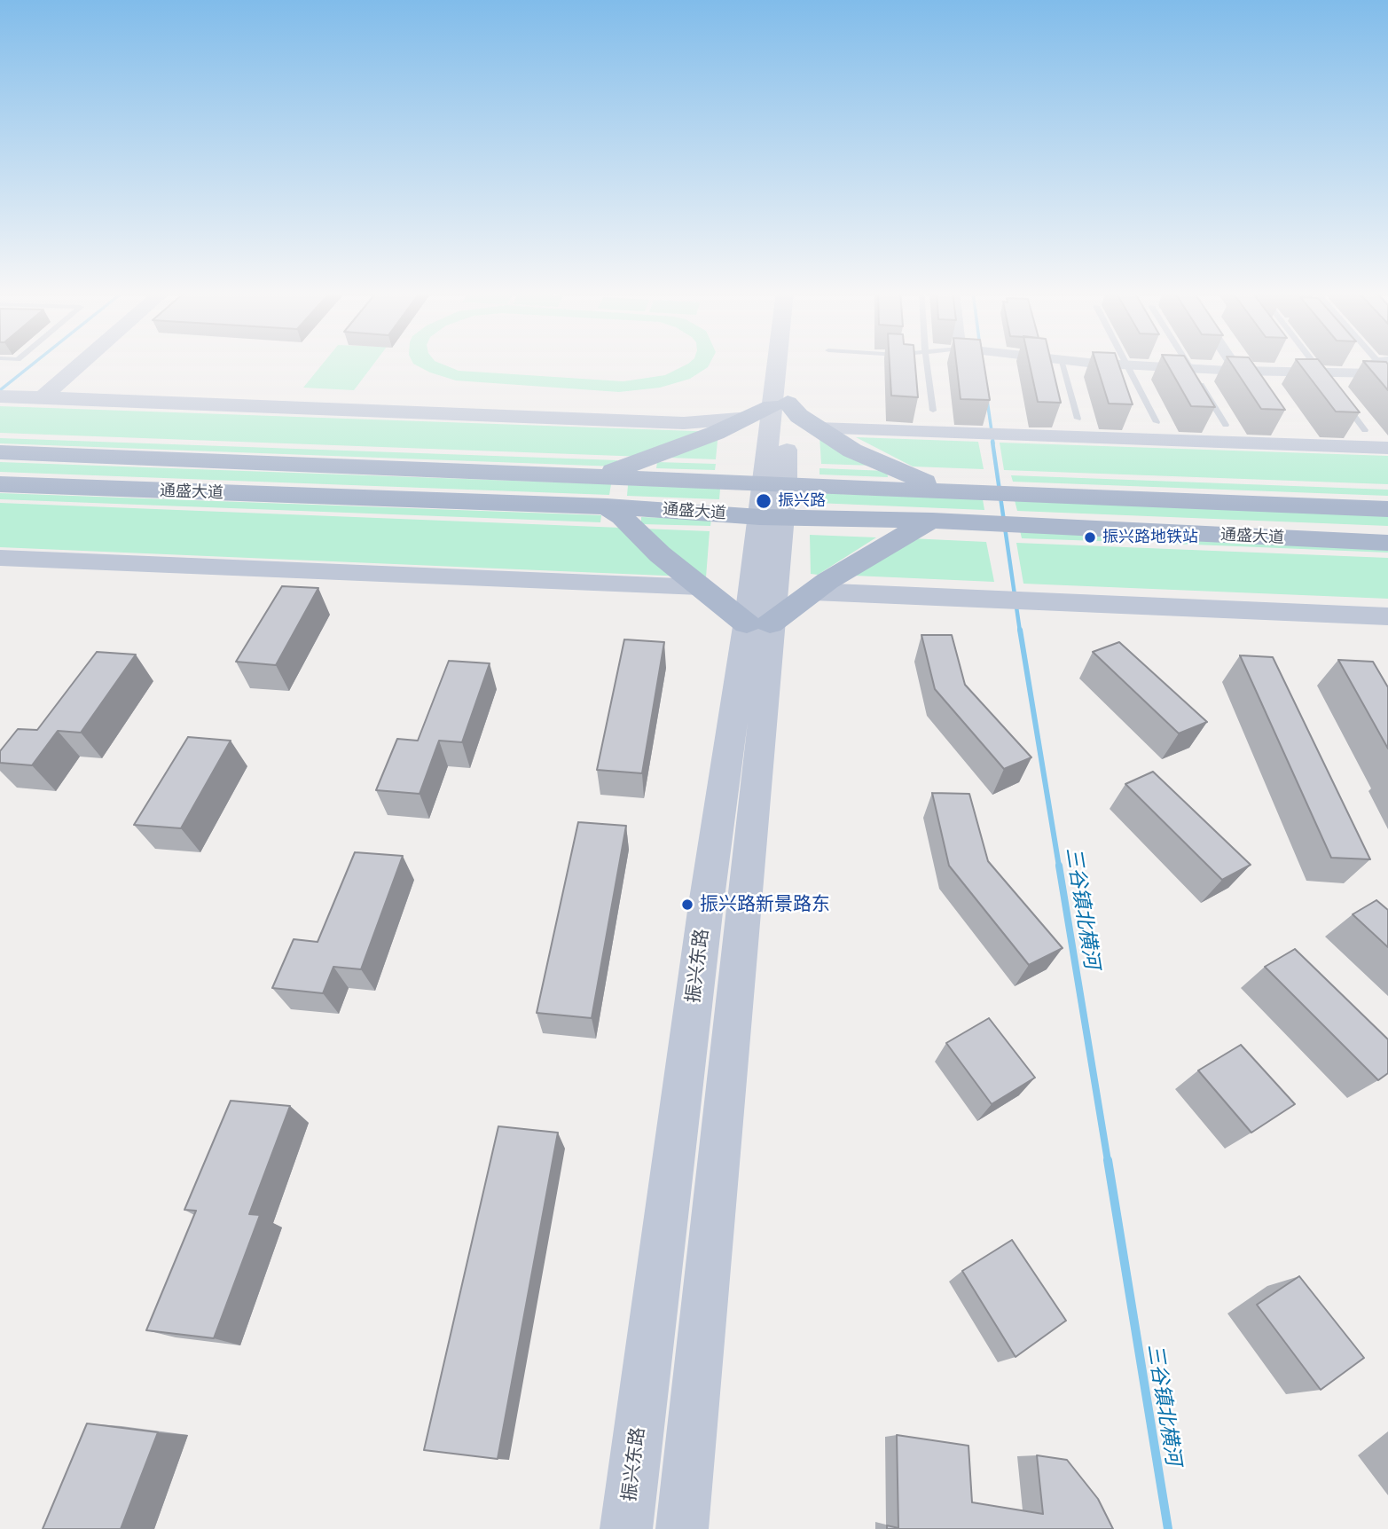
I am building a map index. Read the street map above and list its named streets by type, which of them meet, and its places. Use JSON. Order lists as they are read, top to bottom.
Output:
{
  "streets": {
    "main road": ["通盛大道"],
    "street": ["振兴东路"]
  },
  "crossings": [
    ["通盛大道", "振兴东路"]
  ],
  "water": ["三谷镇北横河"],
  "places": ["振兴路", "振兴路地铁站", "振兴路新景路东"]
}
